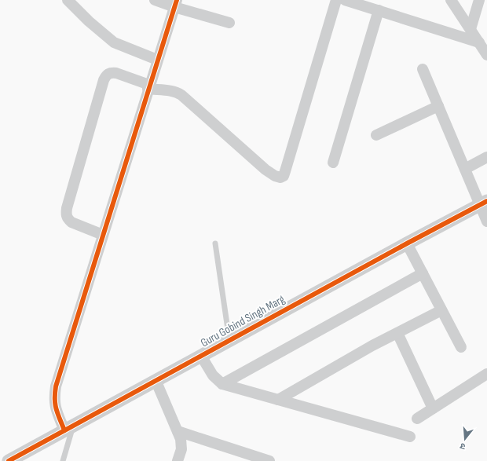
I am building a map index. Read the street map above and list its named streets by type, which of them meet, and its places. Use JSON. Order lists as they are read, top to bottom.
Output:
{
  "streets": {
    "street": ["Guru Gobind Singh Marg"]
  },
  "north": "bottom"
}
